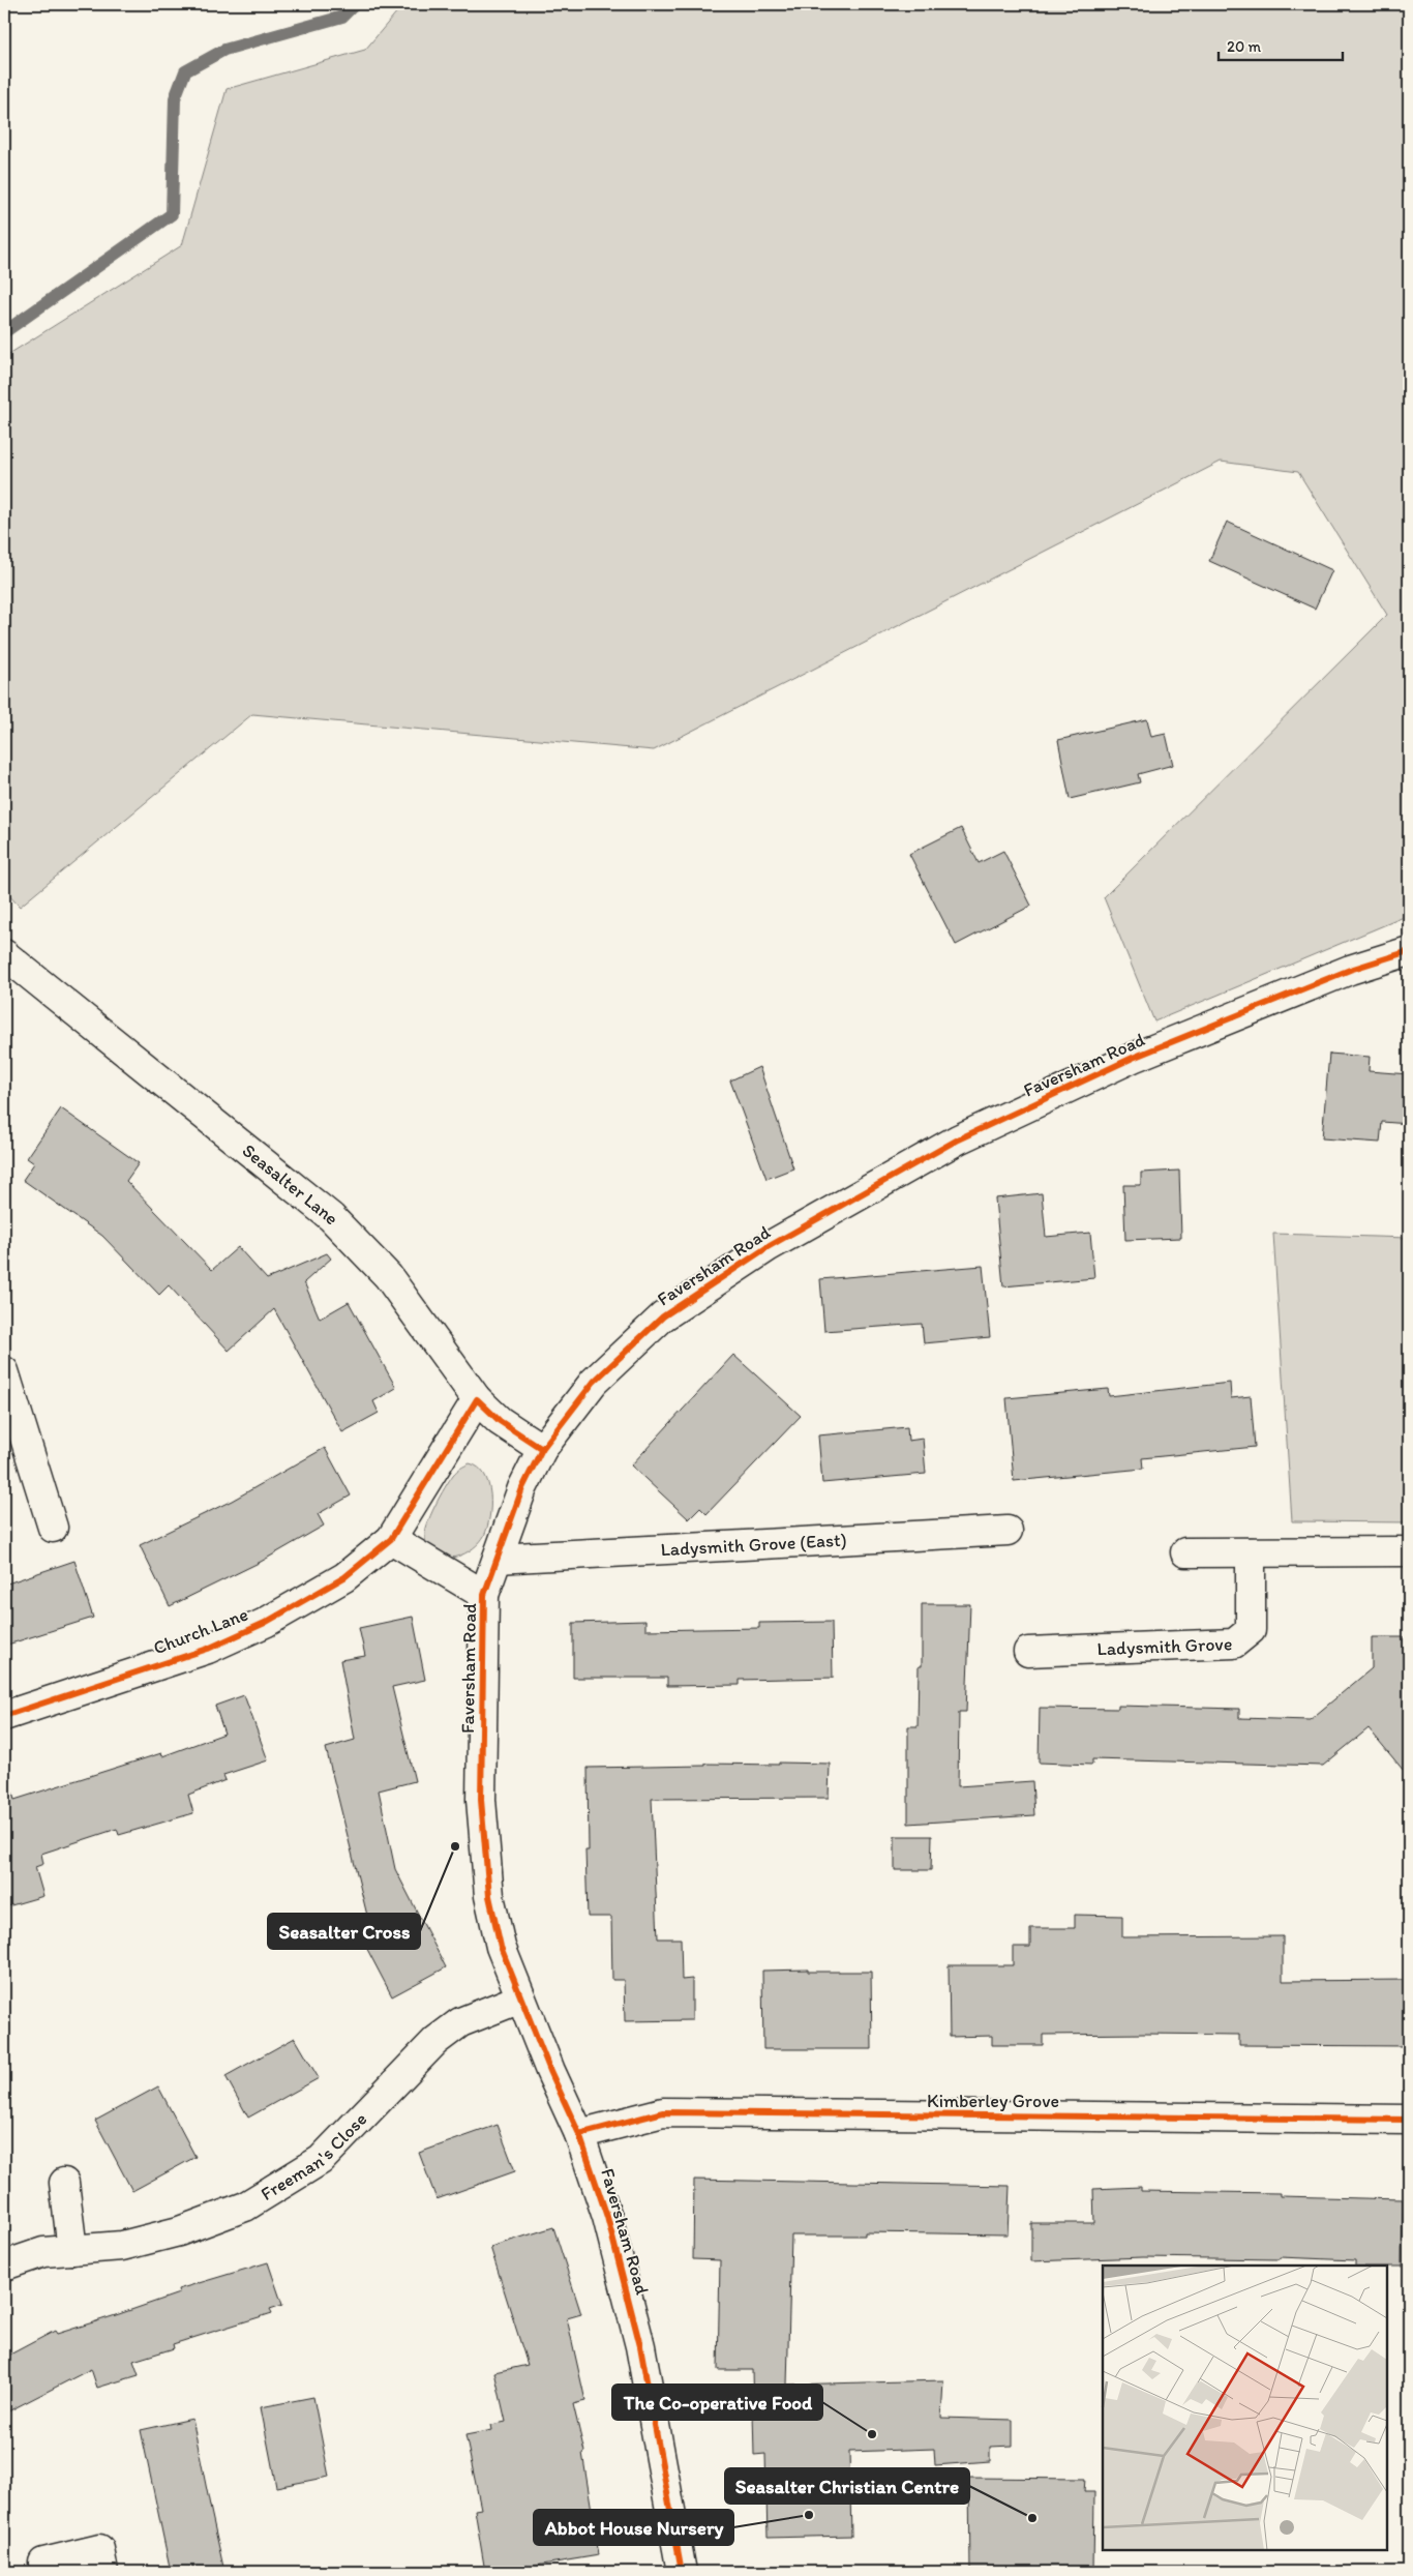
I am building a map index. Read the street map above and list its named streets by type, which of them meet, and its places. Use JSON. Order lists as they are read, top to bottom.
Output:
{
  "streets": {
    "street": [
      "Faversham Road",
      "Seasalter Lane",
      "Ladysmith Grove (East)",
      "Church Lane",
      "Ladysmith Grove",
      "Kimberley Grove",
      "Freeman's Close"
    ]
  },
  "crossings": [
    ["Faversham Road", "Seasalter Lane"],
    ["Faversham Road", "Ladysmith Grove (East)"],
    ["Faversham Road", "Kimberley Grove"],
    ["Faversham Road", "Freeman's Close"],
    ["Seasalter Lane", "Church Lane"]
  ],
  "places": [
    "Seasalter Cross",
    "The Co-operative Food",
    "Abbot House Nursery",
    "Seasalter Christian Centre"
  ],
  "scale_bar": "20 m"
}
